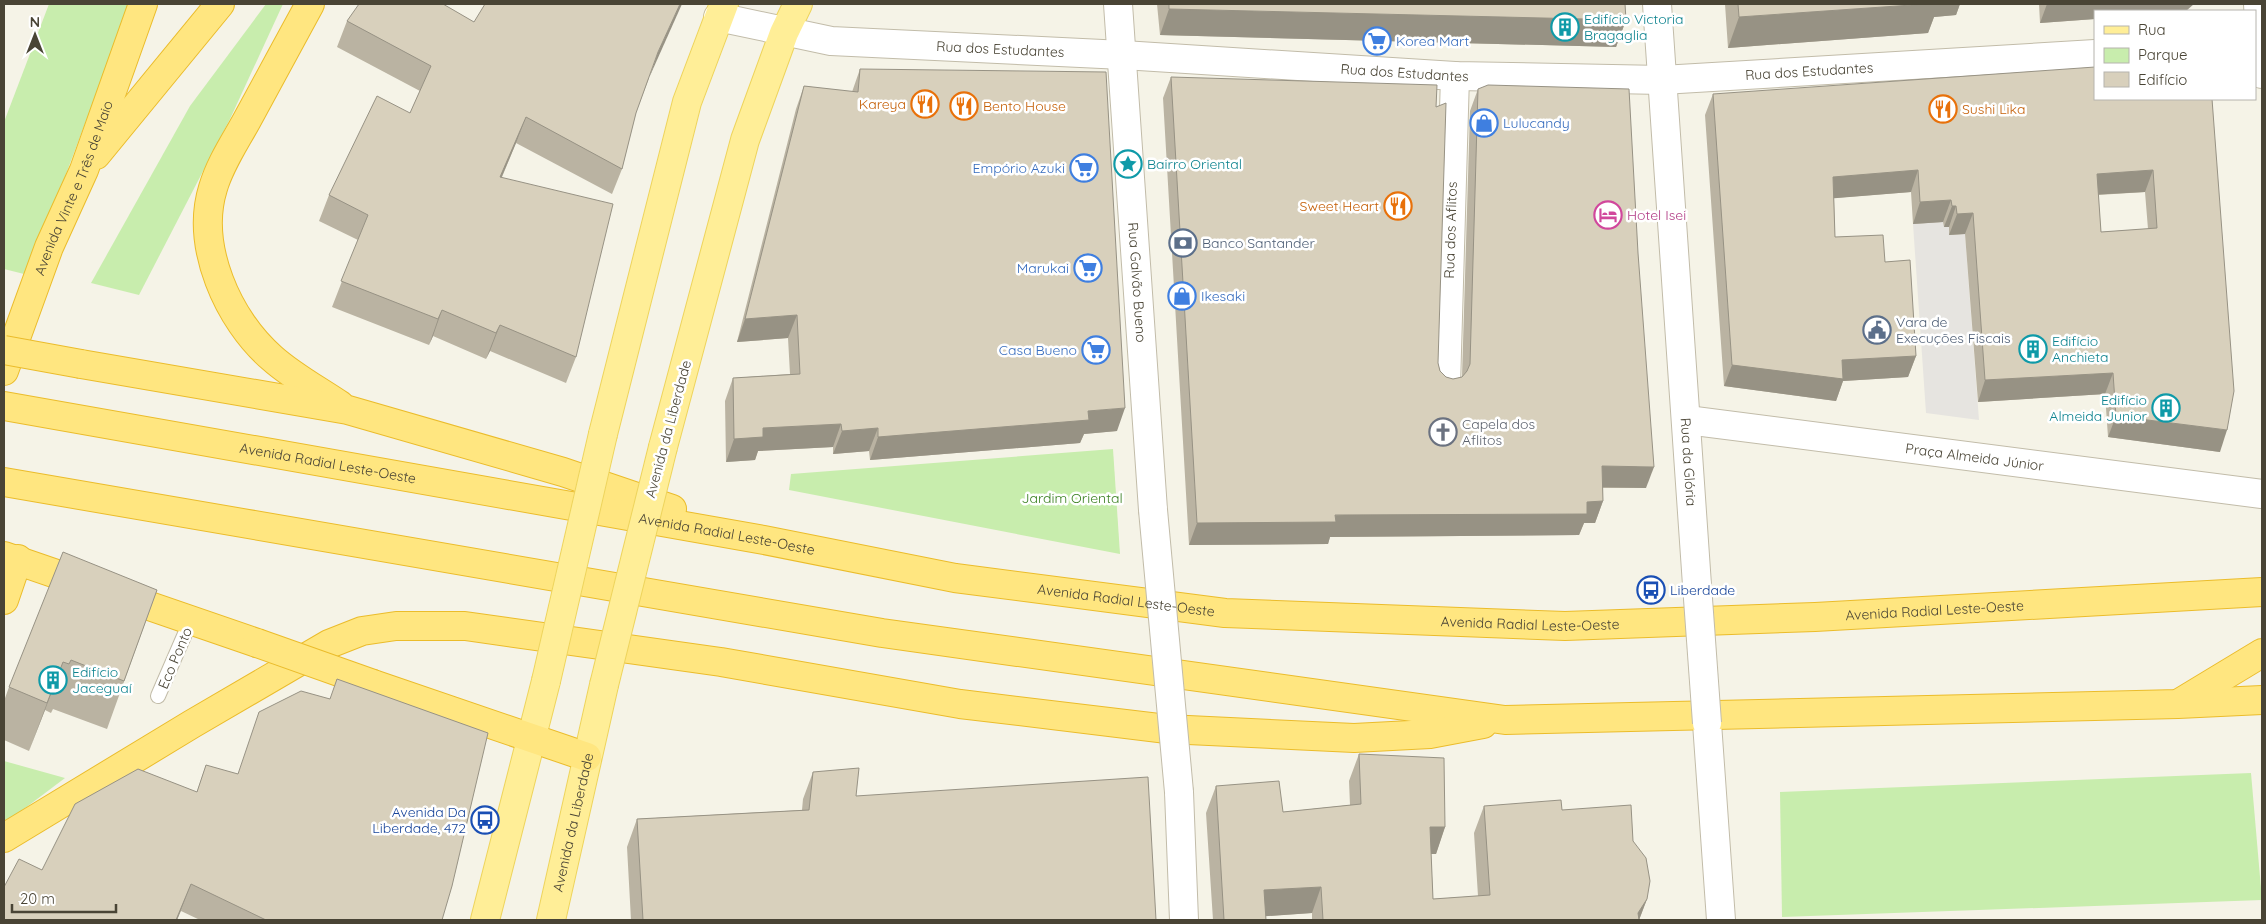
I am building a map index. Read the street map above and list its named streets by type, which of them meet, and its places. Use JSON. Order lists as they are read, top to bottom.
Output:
{
  "streets": {
    "highway": ["Avenida Vinte e Três de Maio", "Avenida Radial Leste-Oeste"],
    "main road": ["Avenida da Liberdade"],
    "street": [
      "Rua dos Estudantes",
      "Rua dos Aflitos",
      "Rua Galvão Bueno",
      "Praça Almeida Júnior",
      "Rua da Glória"
    ],
    "lane": ["Eco Ponto"]
  },
  "crossings": [
    ["Rua dos Estudantes", "Rua dos Aflitos"],
    ["Rua dos Estudantes", "Rua Galvão Bueno"],
    ["Rua dos Estudantes", "Avenida da Liberdade"],
    ["Rua dos Estudantes", "Rua da Glória"],
    ["Praça Almeida Júnior", "Rua da Glória"]
  ],
  "parks": ["Jardim Oriental"],
  "places": {
    "building": [
      "Edifício Victoria Bragaglia",
      "Edifício Anchieta",
      "Edifício Almeida Junior",
      "Edifício Jaceguaí"
    ],
    "supermarket": [
      "Korea Mart",
      "Empório Azuki",
      "Marukai",
      "Casa Bueno"
    ],
    "restaurant": [
      "Kareya",
      "Bento House",
      "Sushi Lika",
      "Sweet Heart"
    ],
    "shop": ["Lulucandy", "Ikesaki"],
    "place": ["Bairro Oriental"],
    "hotel": ["Hotel Isei"],
    "bank": ["Banco Santander"],
    "public building": ["Vara de Execuções Fiscais"],
    "church": ["Capela dos Aflitos"],
    "bus stop": ["Liberdade", "Avenida Da Liberdade, 472"]
  },
  "legend": ["Rua", "Parque", "Edifício"],
  "scale_bar": "20 m",
  "north": "top"
}
